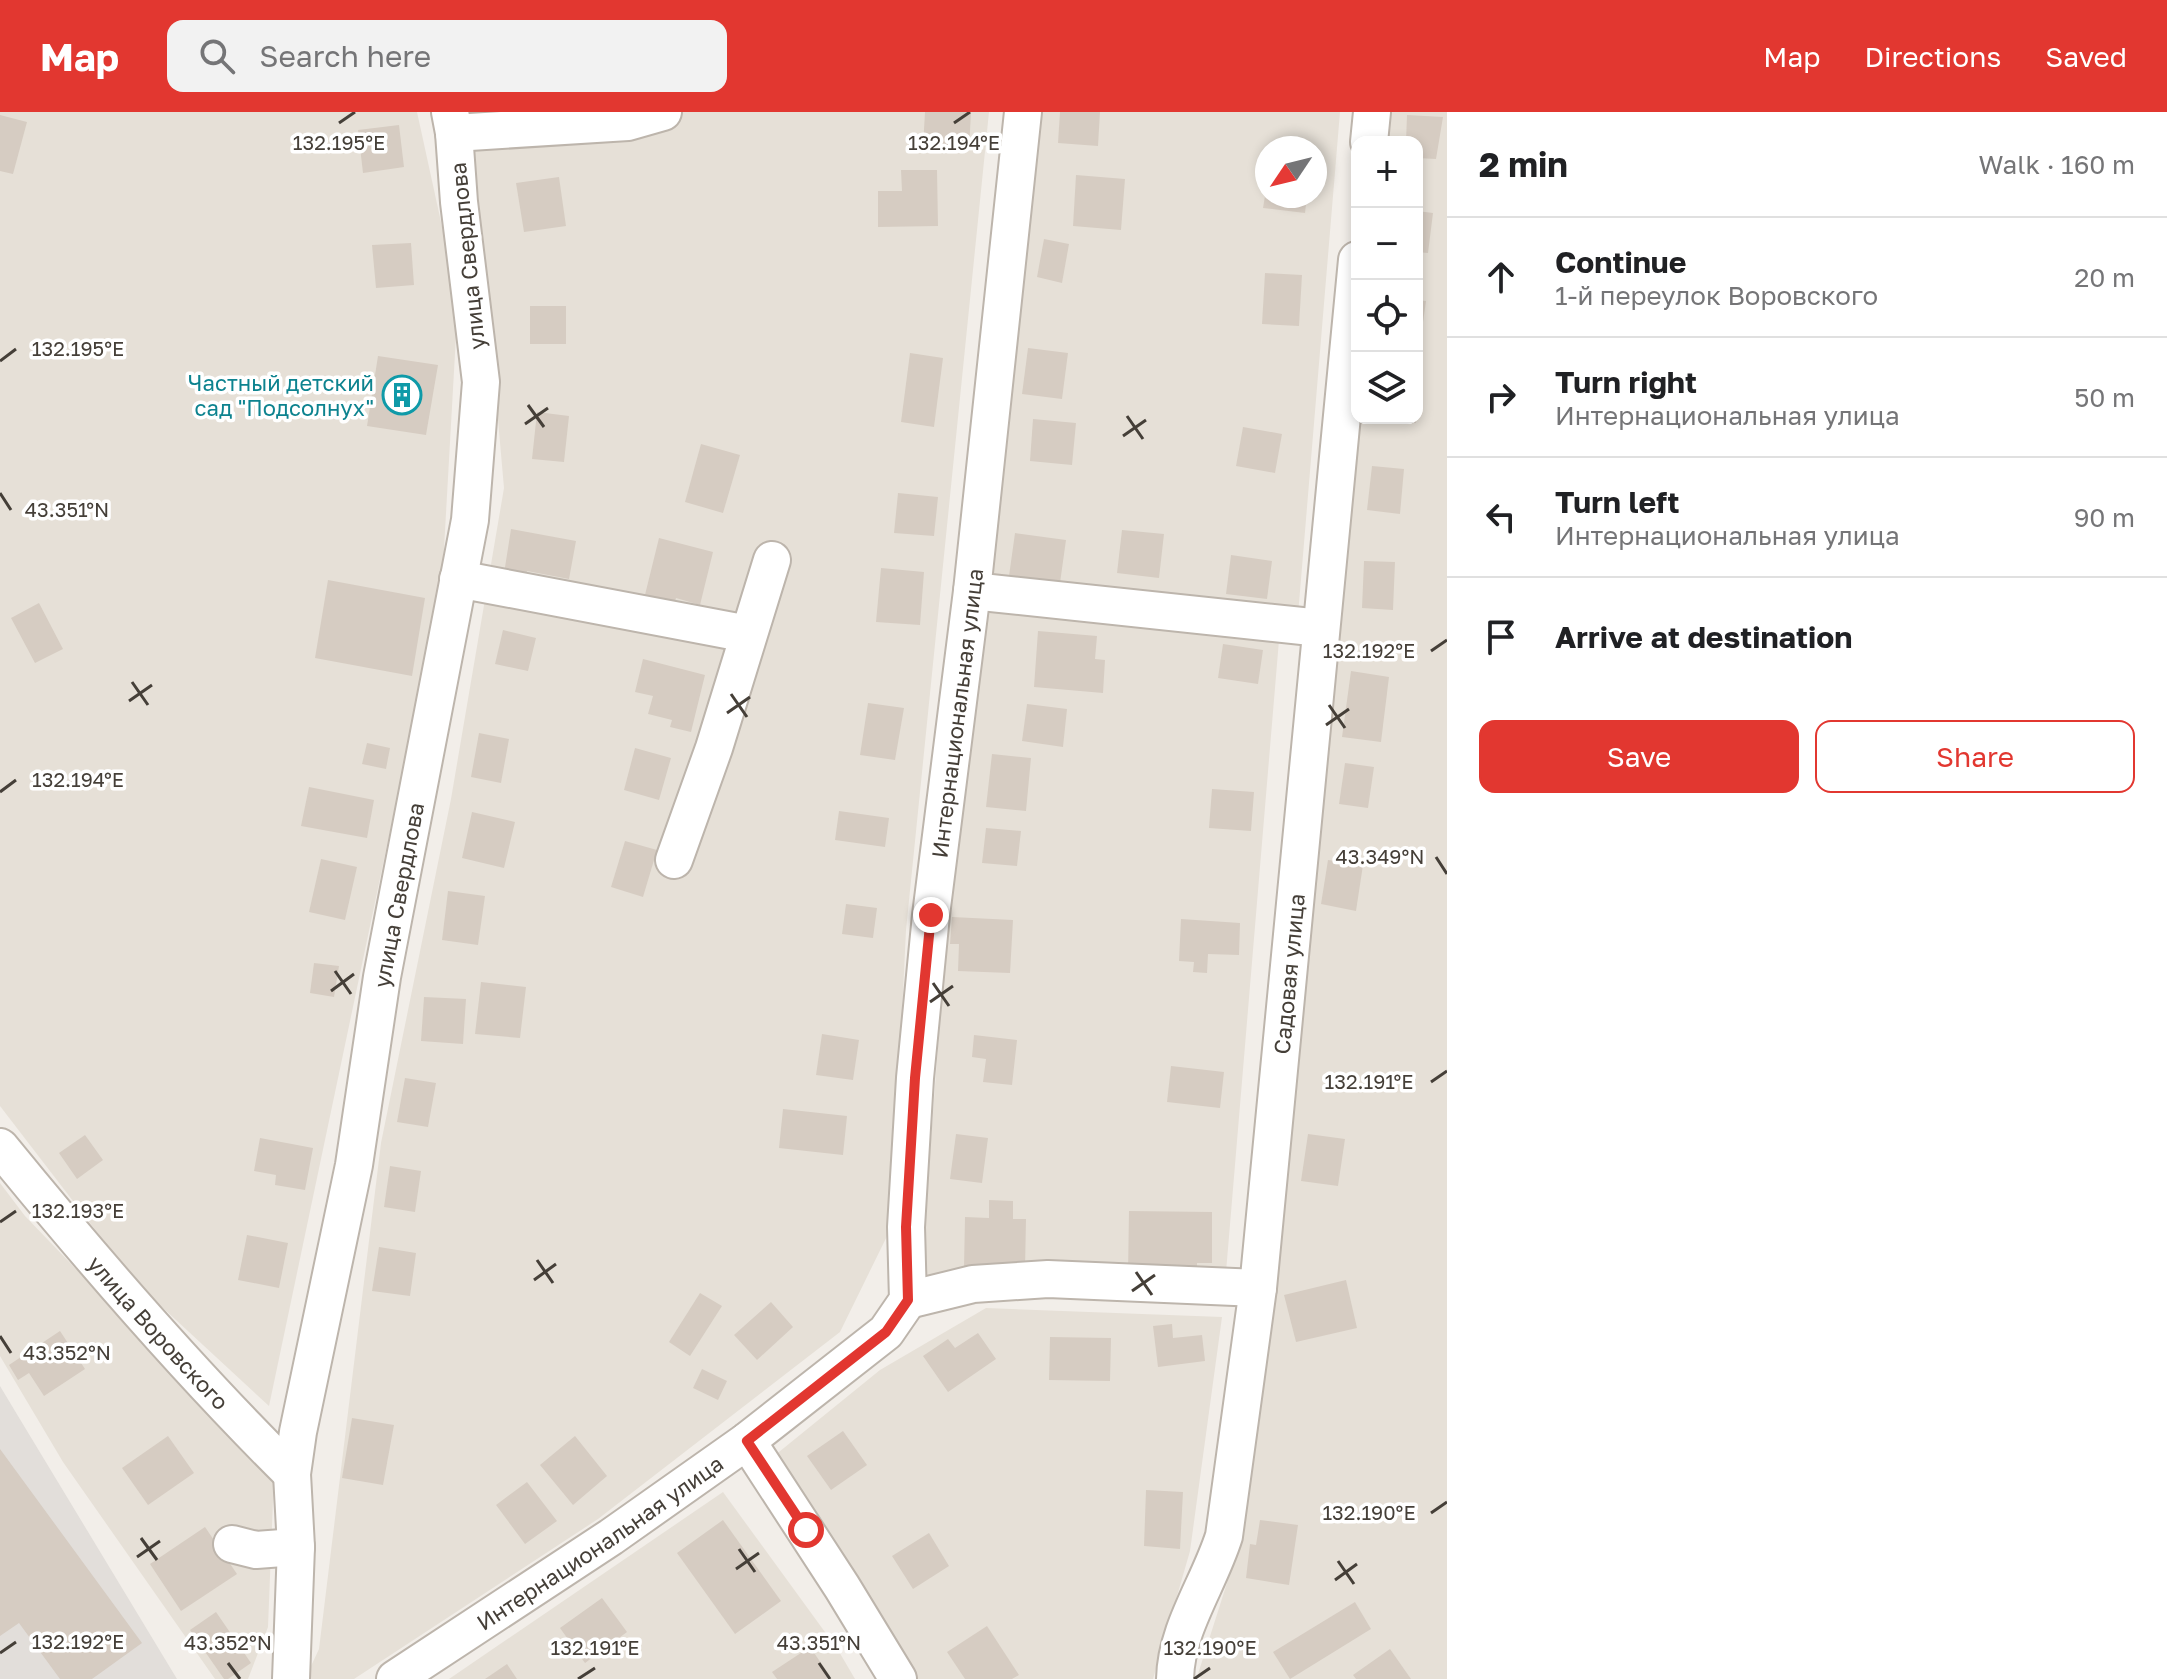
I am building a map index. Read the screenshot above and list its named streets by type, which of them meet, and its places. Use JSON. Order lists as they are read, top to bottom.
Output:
{
  "streets": {
    "street": [
      "улица Свердлова",
      "Интернациональная улица",
      "Садовая улица",
      "улица Воровского"
    ]
  },
  "crossings": [
    ["улица Свердлова", "улица Воровского"]
  ],
  "places": {
    "building": ["Частный детский сад \"Подсолнух\""]
  },
  "north": "bottom left",
  "page": {
    "header": "Map",
    "search": "Search here",
    "nav": ["Map", "Directions", "Saved"],
    "heading": ["2 min", "Walk · 160 m"],
    "map_buttons": ["+", "−"],
    "list": [
      ["Continue", "1-й переулок Воровского", "20 m"],
      ["Turn right", "Интернациональная улица", "50 m"],
      ["Turn left", "Интернациональная улица", "90 m"],
      "Arrive at destination"
    ],
    "buttons": ["Save", "Share"]
  },
  "coordinates": [
    "132.195°E",
    "132.194°E",
    "43.351°N",
    "132.192°E",
    "43.349°N",
    "132.191°E",
    "132.193°E",
    "43.352°N",
    "132.190°E"
  ]
}
